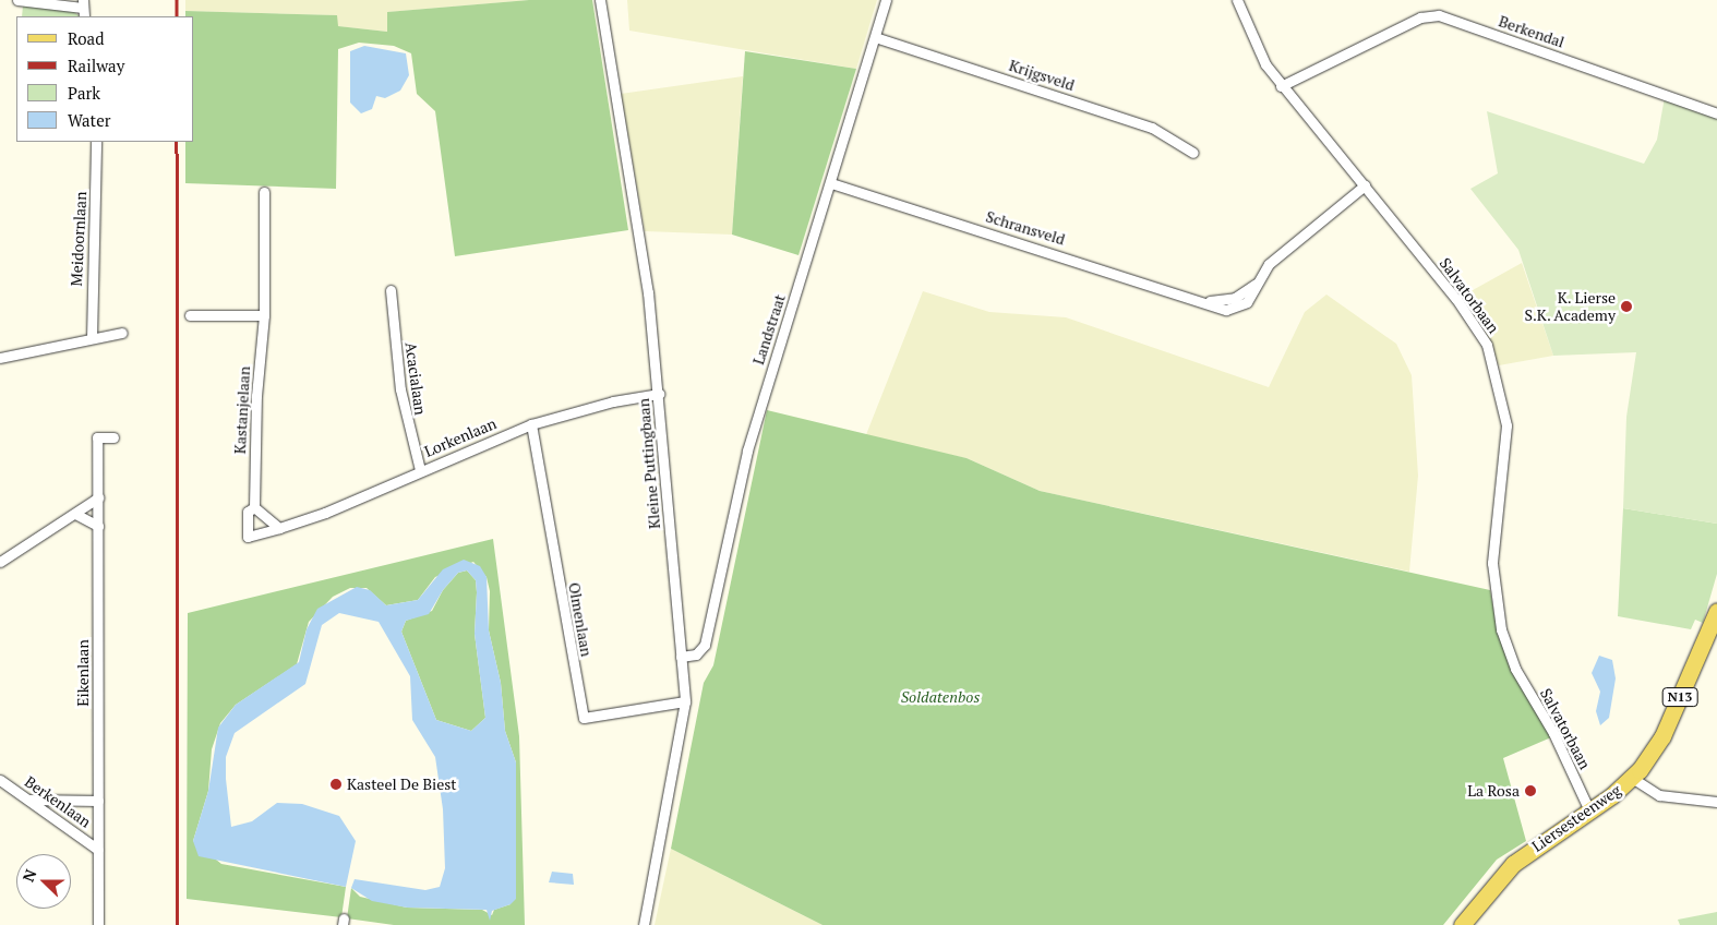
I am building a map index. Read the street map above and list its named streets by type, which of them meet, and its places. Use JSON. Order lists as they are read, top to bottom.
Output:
{
  "streets": {
    "main road": ["N13", "Liersesteenweg"],
    "street": [
      "Berkendal",
      "Krijgsveld",
      "Schransveld",
      "Meidoornlaan",
      "Salvatorbaan",
      "Landstraat",
      "Acacialaan",
      "Kastanjelaan",
      "Lorkenlaan",
      "Kleine Puttingbaan",
      "Olmenlaan",
      "Eikenlaan",
      "Berkenlaan"
    ]
  },
  "crossings": [
    ["Berkendal", "Salvatorbaan"],
    ["Krijgsveld", "Landstraat"],
    ["Schransveld", "Salvatorbaan"],
    ["Schransveld", "Landstraat"],
    ["Salvatorbaan", "Liersesteenweg"],
    ["Landstraat", "Kleine Puttingbaan"],
    ["Acacialaan", "Lorkenlaan"],
    ["Kastanjelaan", "Lorkenlaan"],
    ["Lorkenlaan", "Kleine Puttingbaan"],
    ["Lorkenlaan", "Olmenlaan"],
    ["Kleine Puttingbaan", "Olmenlaan"],
    ["Eikenlaan", "Berkenlaan"]
  ],
  "parks": ["Soldatenbos"],
  "places": ["K. Lierse S.K. Academy", "Kasteel De Biest", "La Rosa"],
  "legend": [
    "Road",
    "Railway",
    "Park",
    "Water"
  ],
  "north": "left"
}
